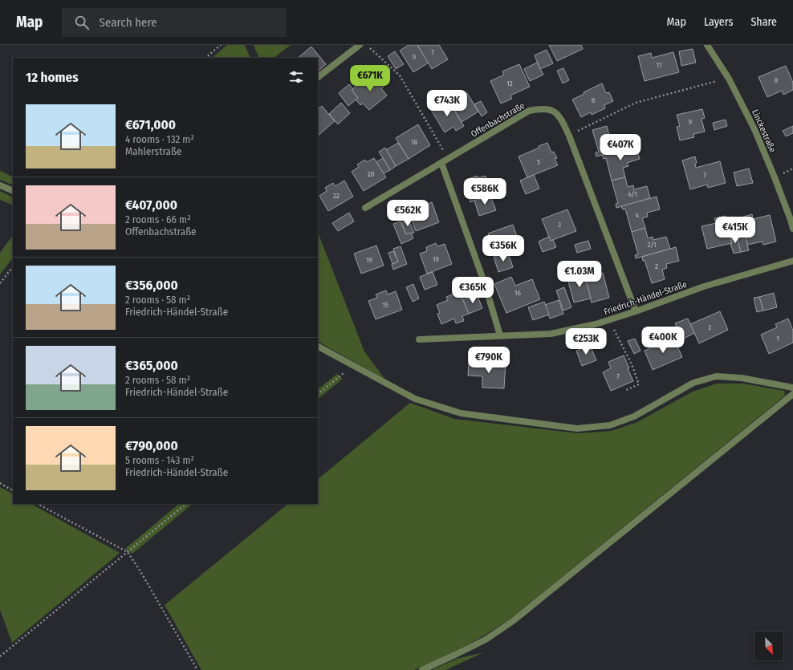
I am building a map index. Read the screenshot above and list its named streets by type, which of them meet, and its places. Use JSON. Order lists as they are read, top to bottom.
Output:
{
  "streets": {
    "street": ["Offenbachstraße", "Linckestraße", "Friedrich-Händel-Straße"]
  },
  "crossings": [
    ["Offenbachstraße", "Friedrich-Händel-Straße"]
  ],
  "house_numbers": [
    "7",
    "9",
    "11",
    "8",
    "12",
    "8",
    "9",
    "18",
    "5",
    "20",
    "7",
    "4/1",
    "22",
    "4",
    "3",
    "2/1",
    "19",
    "19",
    "2",
    "16",
    "15",
    "3",
    "1",
    "7"
  ],
  "north": "bottom right",
  "page": {
    "header": "Map",
    "search": "Search here",
    "nav": ["Map", "Layers", "Share"],
    "heading": "12 homes",
    "price": [
      "€671K",
      "€743K",
      "€407K",
      "€586K",
      "€562K",
      "€415K",
      "€356K",
      "€1.03M",
      "€365K",
      "€400K",
      "€253K",
      "€790K"
    ],
    "list": [
      {
        "name": "€671,000",
        "note": "4 rooms · 132 m² · Mahlerstraße"
      },
      {
        "name": "€407,000",
        "note": "2 rooms · 66 m² · Offenbachstraße"
      },
      {
        "name": "€356,000",
        "note": "2 rooms · 58 m² · Friedrich-Händel-Straße"
      },
      {
        "name": "€365,000",
        "note": "2 rooms · 58 m² · Friedrich-Händel-Straße"
      },
      {
        "name": "€790,000",
        "note": "5 rooms · 143 m² · Friedrich-Händel-Straße"
      }
    ]
  }
}
